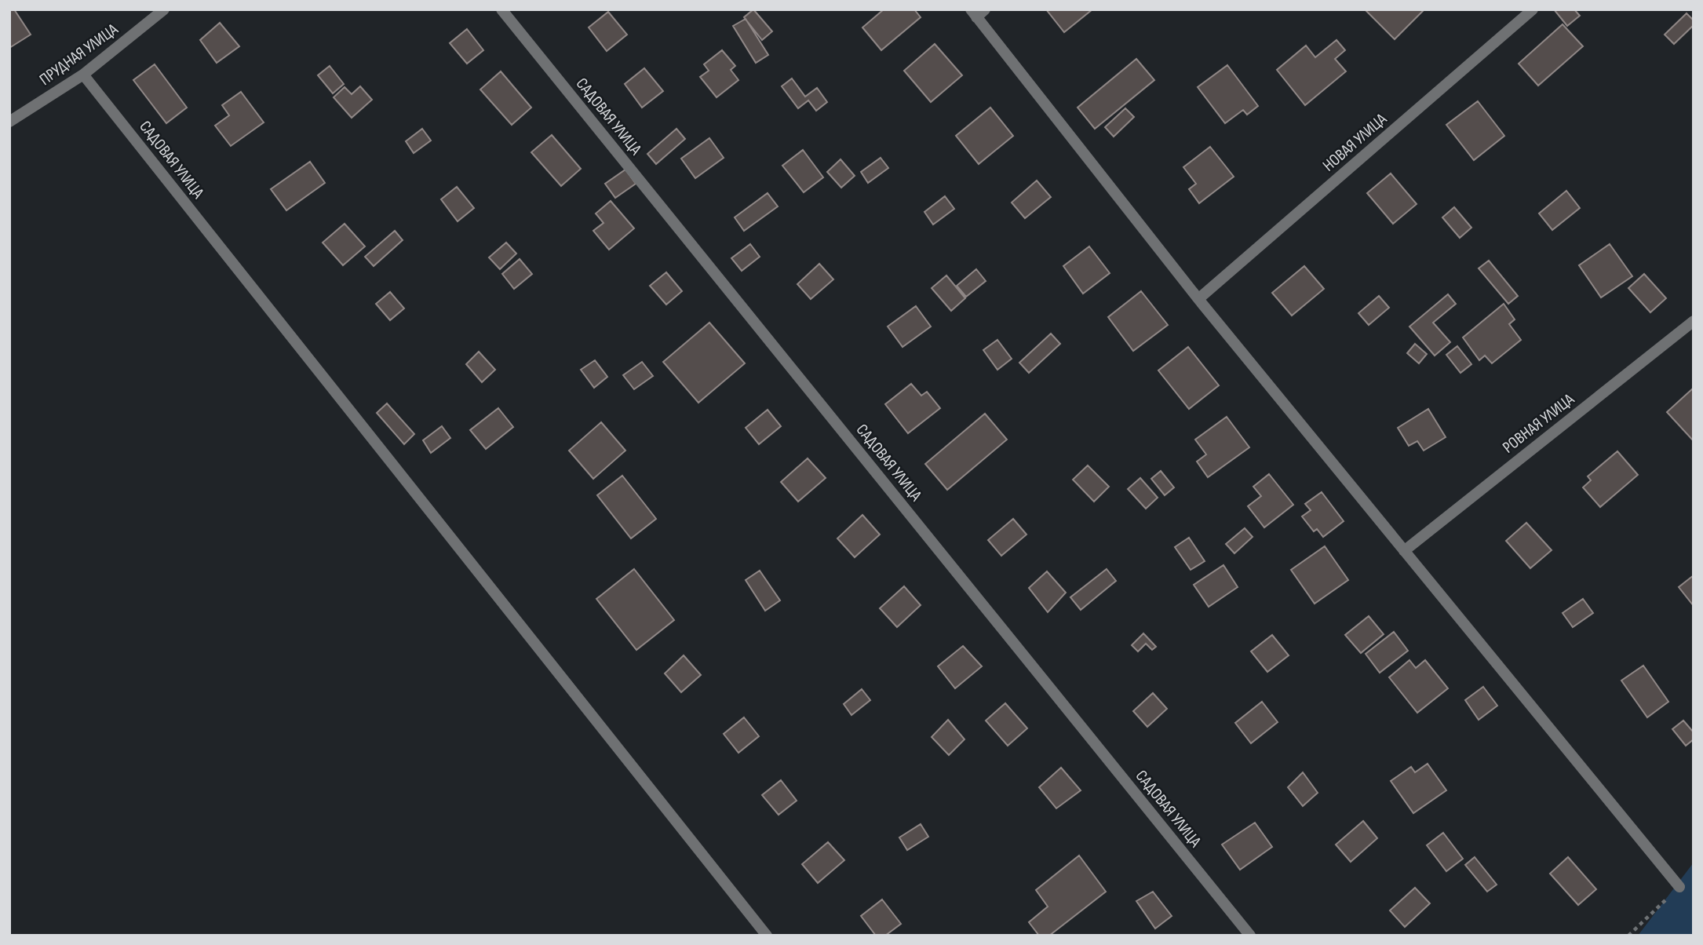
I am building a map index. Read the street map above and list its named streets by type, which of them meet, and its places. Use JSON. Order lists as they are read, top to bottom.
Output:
{
  "streets": {
    "street": [
      "ПРУДНАЯ УЛИЦА",
      "САДОВАЯ УЛИЦА",
      "НОВАЯ УЛИЦА",
      "РОВНАЯ УЛИЦА"
    ]
  },
  "crossings": [
    ["ПРУДНАЯ УЛИЦА", "САДОВАЯ УЛИЦА"]
  ]
}
